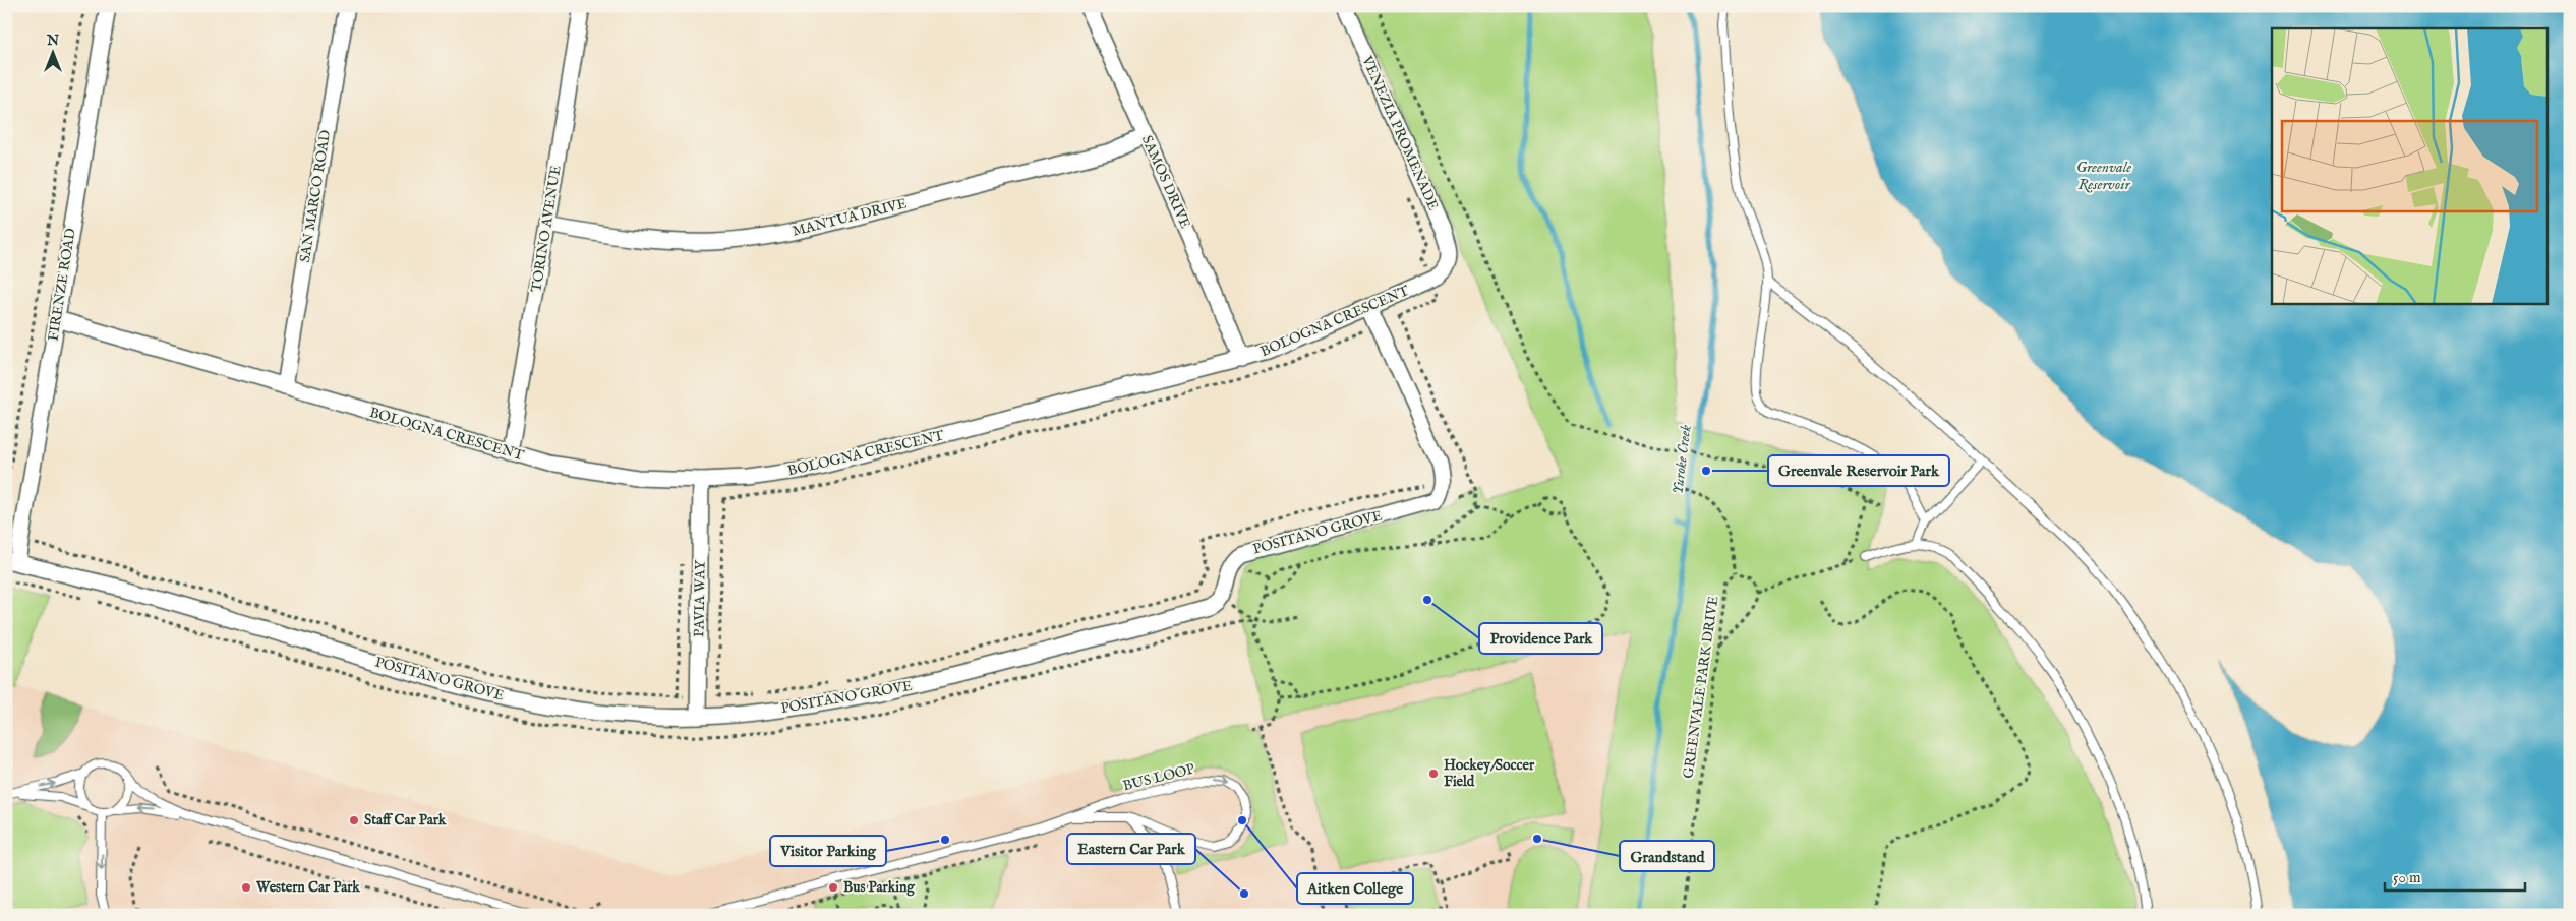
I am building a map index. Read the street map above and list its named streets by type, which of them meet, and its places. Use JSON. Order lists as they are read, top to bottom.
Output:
{
  "streets": {
    "street": [
      "VENEZIA PROMENADE",
      "SAMOS DRIVE",
      "SAN MARCO ROAD",
      "MANTUA DRIVE",
      "TORINO AVENUE",
      "FIRENZE ROAD",
      "BOLOGNA CRESCENT",
      "POSITANO GROVE",
      "PAVIA WAY"
    ],
    "lane": ["BUS LOOP"],
    "path": ["GREENVALE PARK DRIVE"]
  },
  "crossings": [
    ["VENEZIA PROMENADE", "BOLOGNA CRESCENT"],
    ["SAMOS DRIVE", "MANTUA DRIVE"],
    ["SAMOS DRIVE", "BOLOGNA CRESCENT"],
    ["SAN MARCO ROAD", "BOLOGNA CRESCENT"],
    ["MANTUA DRIVE", "TORINO AVENUE"],
    ["TORINO AVENUE", "BOLOGNA CRESCENT"],
    ["FIRENZE ROAD", "BOLOGNA CRESCENT"],
    ["FIRENZE ROAD", "POSITANO GROVE"],
    ["BOLOGNA CRESCENT", "POSITANO GROVE"],
    ["BOLOGNA CRESCENT", "PAVIA WAY"],
    ["POSITANO GROVE", "PAVIA WAY"]
  ],
  "water": ["Greenvale Reservoir", "Yuroke Creek"],
  "places": [
    "Greenvale Reservoir Park",
    "Providence Park",
    "Hockey/Soccer Field",
    "Staff Car Park",
    "Aitken College",
    "Grandstand",
    "Visitor Parking",
    "Western Car Park",
    "Bus Parking",
    "Eastern Car Park"
  ],
  "scale_bar": "50 m",
  "north": "top"
}
